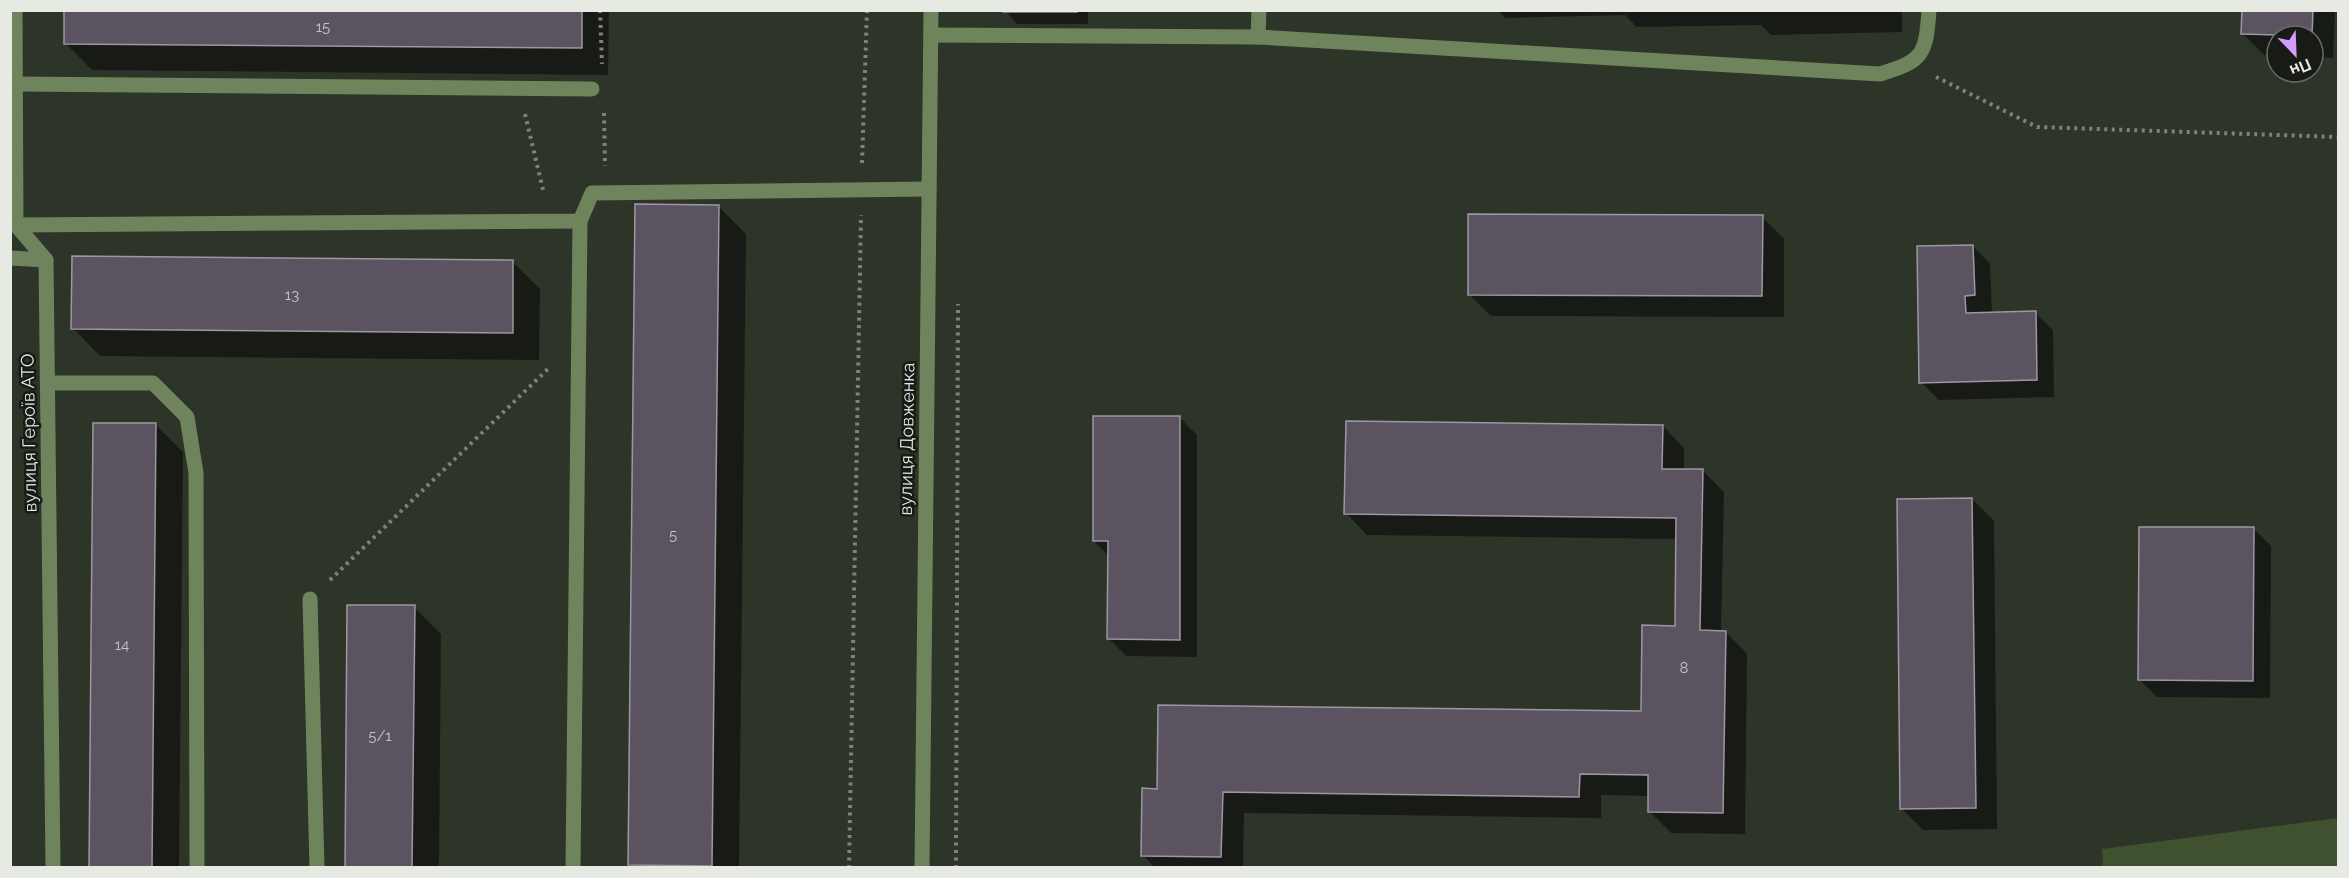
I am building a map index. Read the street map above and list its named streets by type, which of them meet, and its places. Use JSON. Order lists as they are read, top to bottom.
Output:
{
  "streets": {
    "street": ["вулиця Героїв АТО", "вулиця Довженка"]
  },
  "house_numbers": [
    "15",
    "13",
    "5",
    "14",
    "8",
    "5/1"
  ],
  "north": "bottom right"
}
